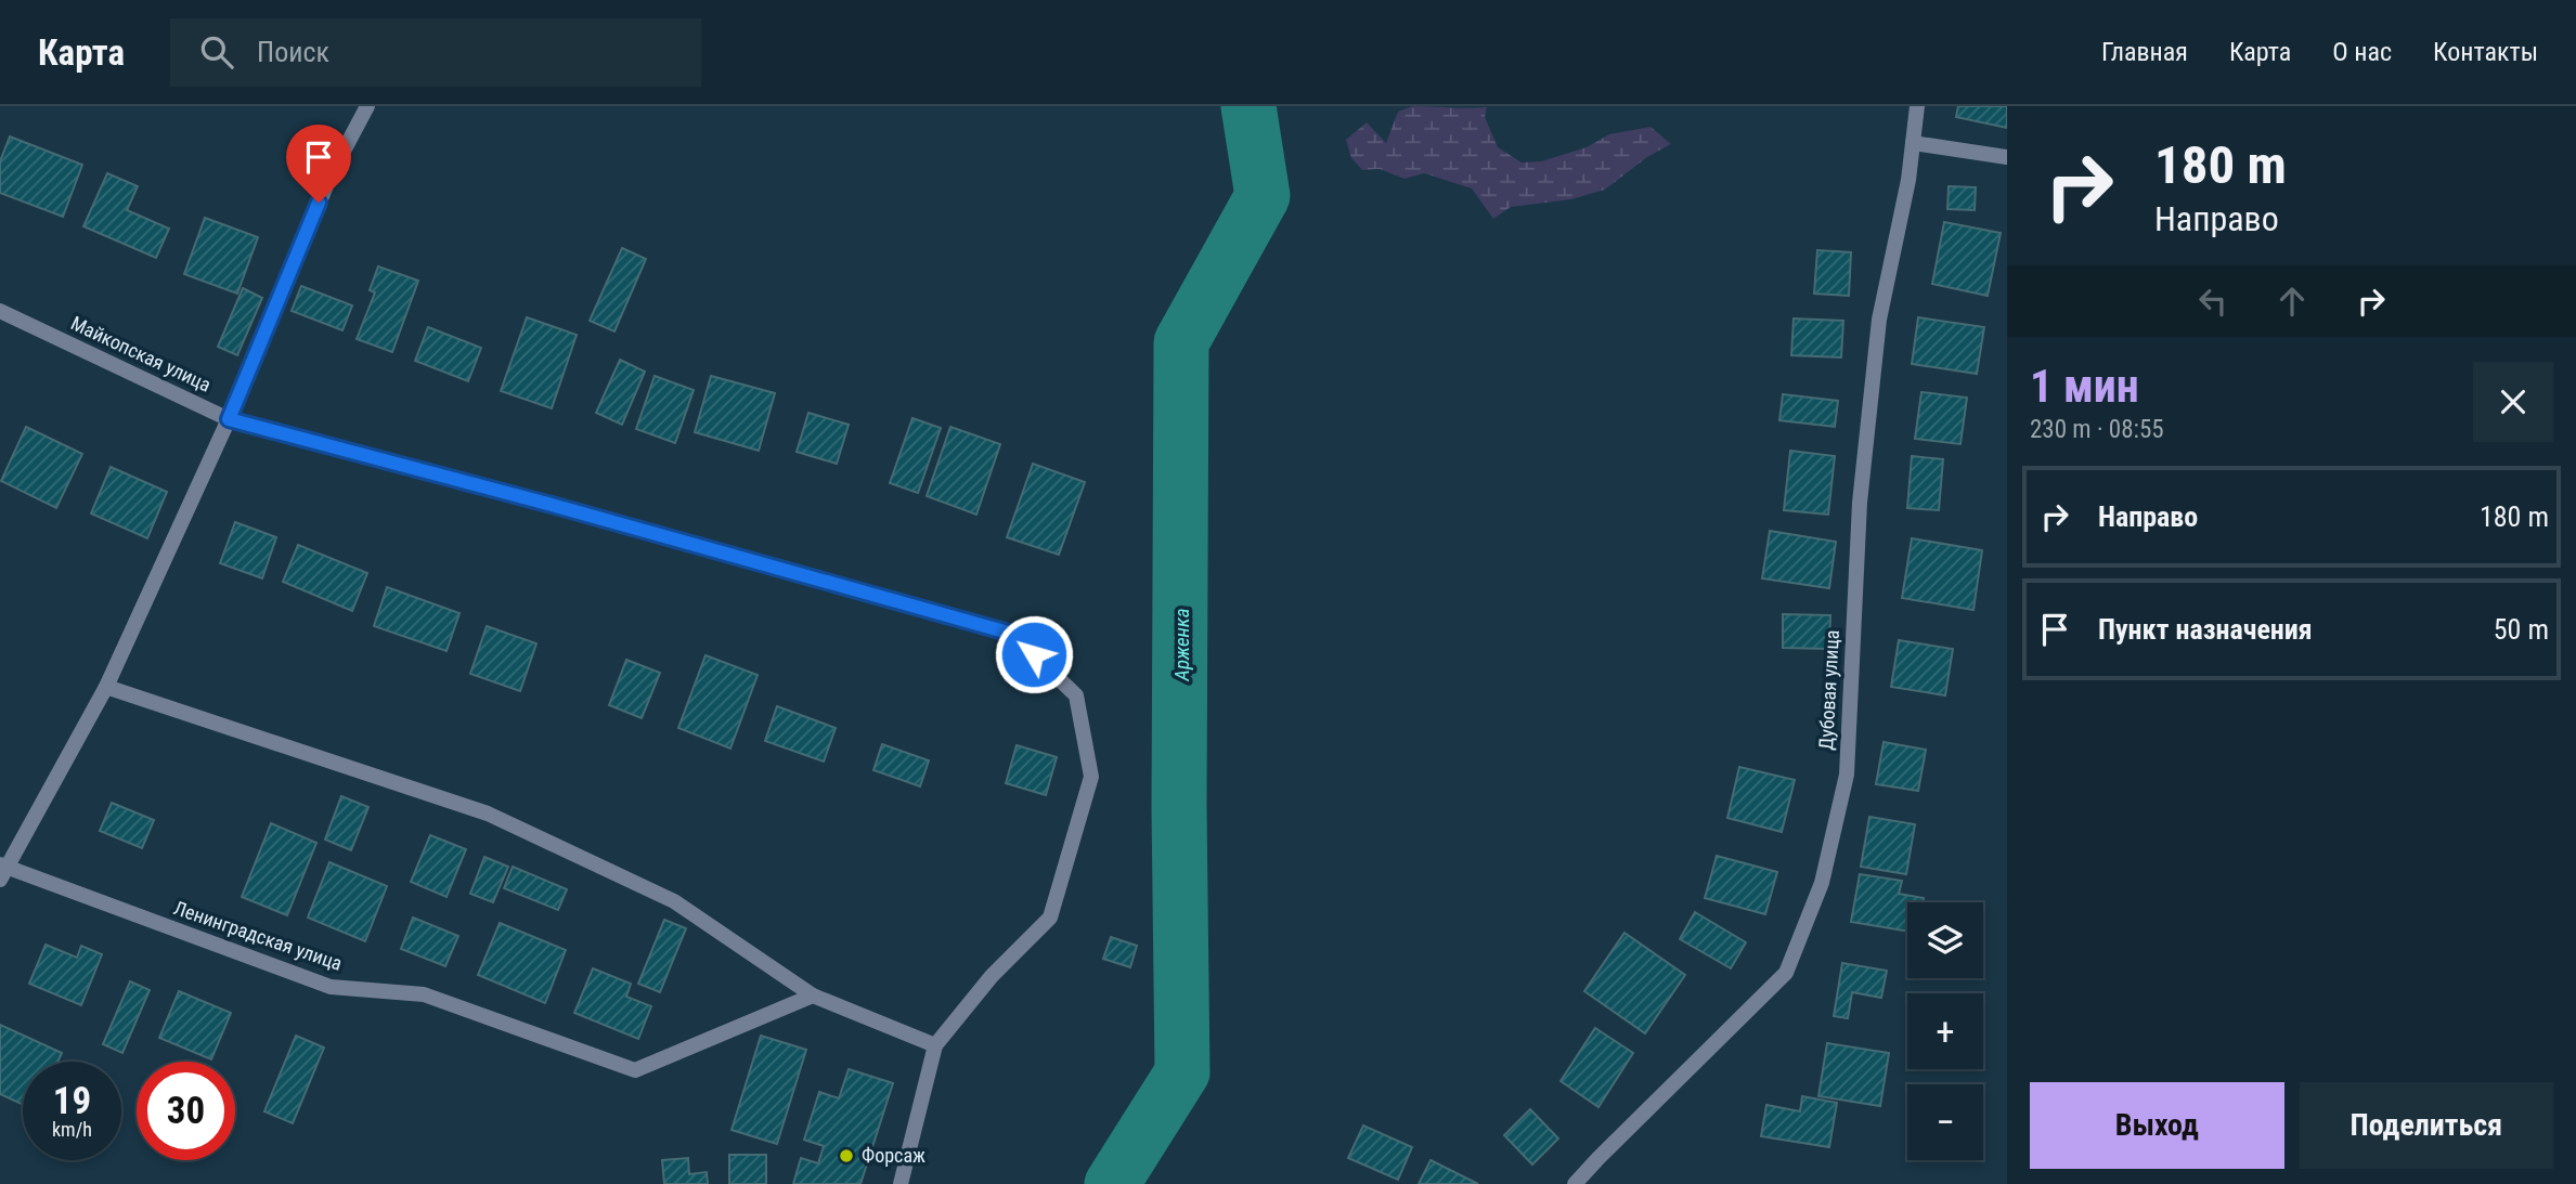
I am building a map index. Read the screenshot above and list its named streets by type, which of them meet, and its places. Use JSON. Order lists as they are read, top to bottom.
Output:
{
  "streets": {
    "street": ["Майкопская улица", "Дубовая улица", "Ленинградская улица"]
  },
  "water": ["Арженка"],
  "places": ["Форсаж"],
  "page": {
    "header": "Карта",
    "search": "Поиск",
    "nav": [
      "Главная",
      "Карта",
      "О нас",
      "Контакты"
    ],
    "turn": ["180 m", "Направо"],
    "heading": ["1 мин", "230 m · 08:55"],
    "list": [
      {
        "name": "Направо",
        "value": "180 m"
      },
      {
        "name": "Пункт назначения",
        "value": "50 m"
      }
    ],
    "map_buttons": ["+", "−"],
    "speed": "19 km/h",
    "limit": "30",
    "buttons": ["Выход", "Поделиться"]
  }
}
